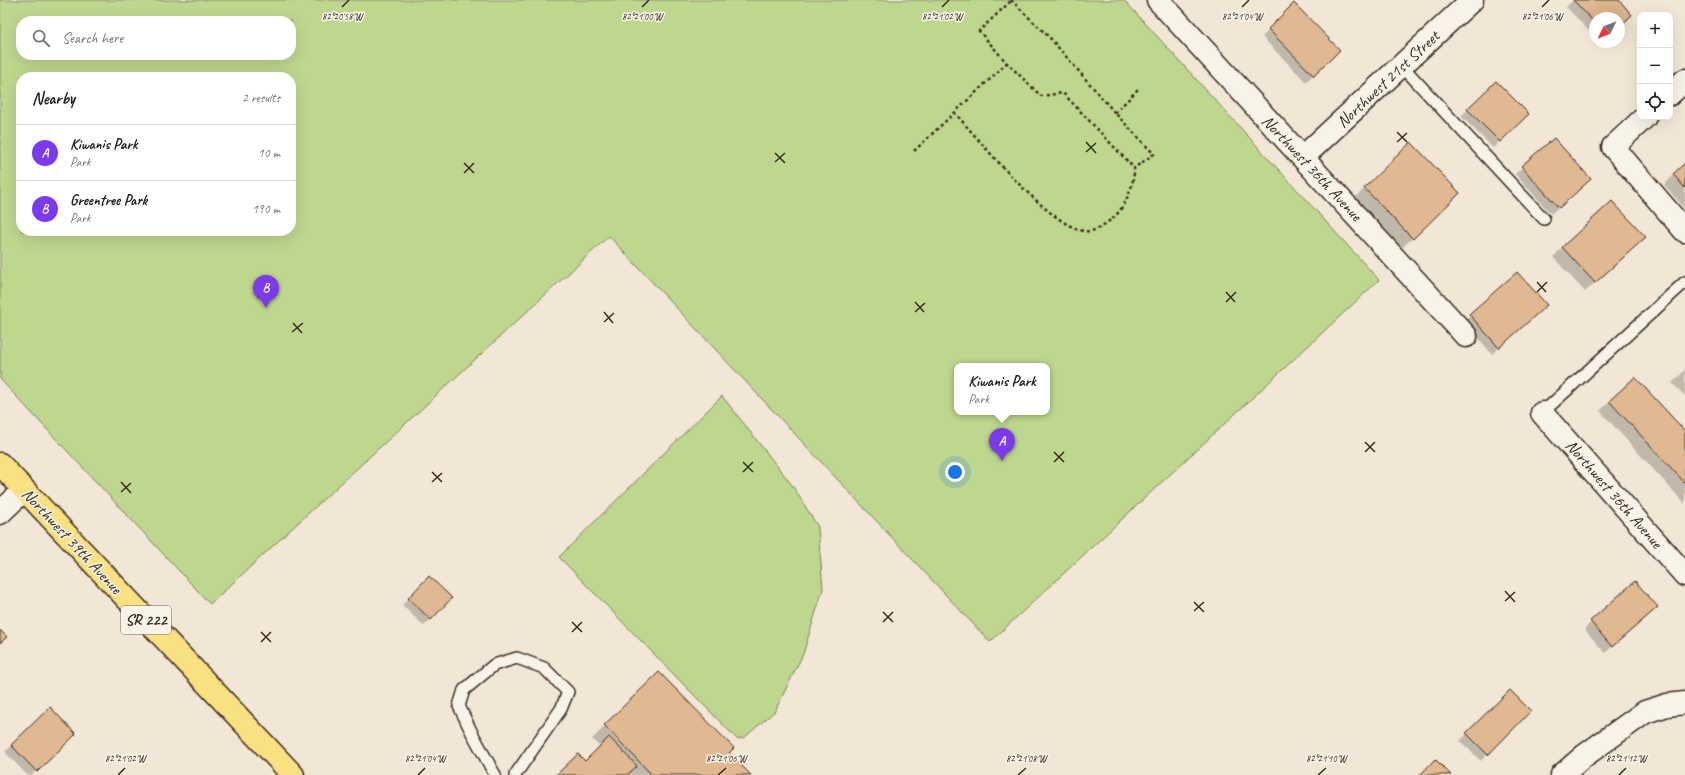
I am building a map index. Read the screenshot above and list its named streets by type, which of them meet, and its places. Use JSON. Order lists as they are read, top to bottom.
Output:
{
  "streets": {
    "main road": ["Northwest 39th Avenue", "SR 222"],
    "street": ["Northwest 21st Street", "Northwest 36th Avenue"]
  },
  "crossings": [
    ["Northwest 21st Street", "Northwest 36th Avenue"]
  ],
  "north": "bottom left",
  "page": {
    "map_buttons": ["+", "−"],
    "search": "Search here",
    "heading": ["Nearby", "2 results"],
    "list": [
      {
        "mark": "A",
        "name": "Kiwanis Park",
        "note": "Park",
        "value": "10 m"
      },
      {
        "mark": "B",
        "name": "Greentree Park",
        "note": "Park",
        "value": "190 m"
      }
    ],
    "pins": ["B", "A"],
    "popup": ["Kiwanis Park", "Park"]
  },
  "coordinates": [
    "82°20'58\"W",
    "82°21'00\"W",
    "82°21'02\"W",
    "82°21'04\"W",
    "82°21'06\"W",
    "82°21'08\"W",
    "82°21'10\"W",
    "82°21'12\"W"
  ]
}
